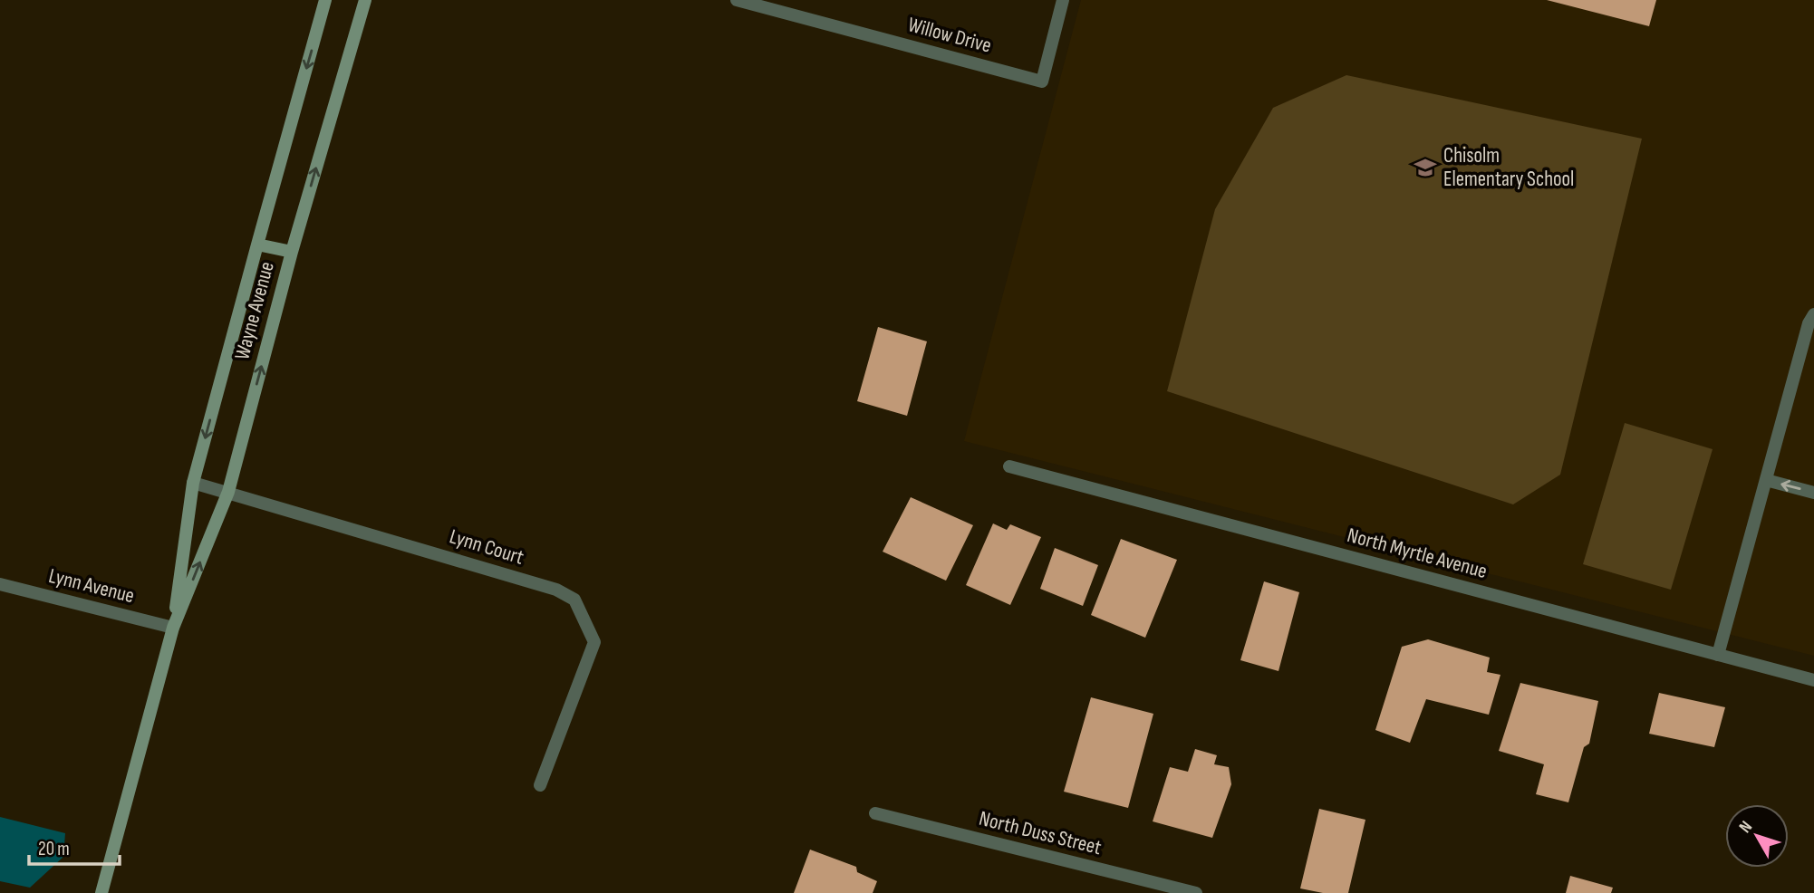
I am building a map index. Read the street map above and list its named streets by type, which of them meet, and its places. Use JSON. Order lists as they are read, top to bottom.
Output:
{
  "streets": {
    "street": [
      "Willow Drive",
      "Wayne Avenue",
      "Lynn Court",
      "North Myrtle Avenue",
      "Lynn Avenue",
      "North Duss Street"
    ]
  },
  "crossings": [
    ["Wayne Avenue", "Lynn Court"],
    ["Wayne Avenue", "Lynn Avenue"]
  ],
  "places": {
    "school or university": ["Chisolm Elementary School"]
  },
  "scale_bar": "20 m",
  "north": "top left"
}
